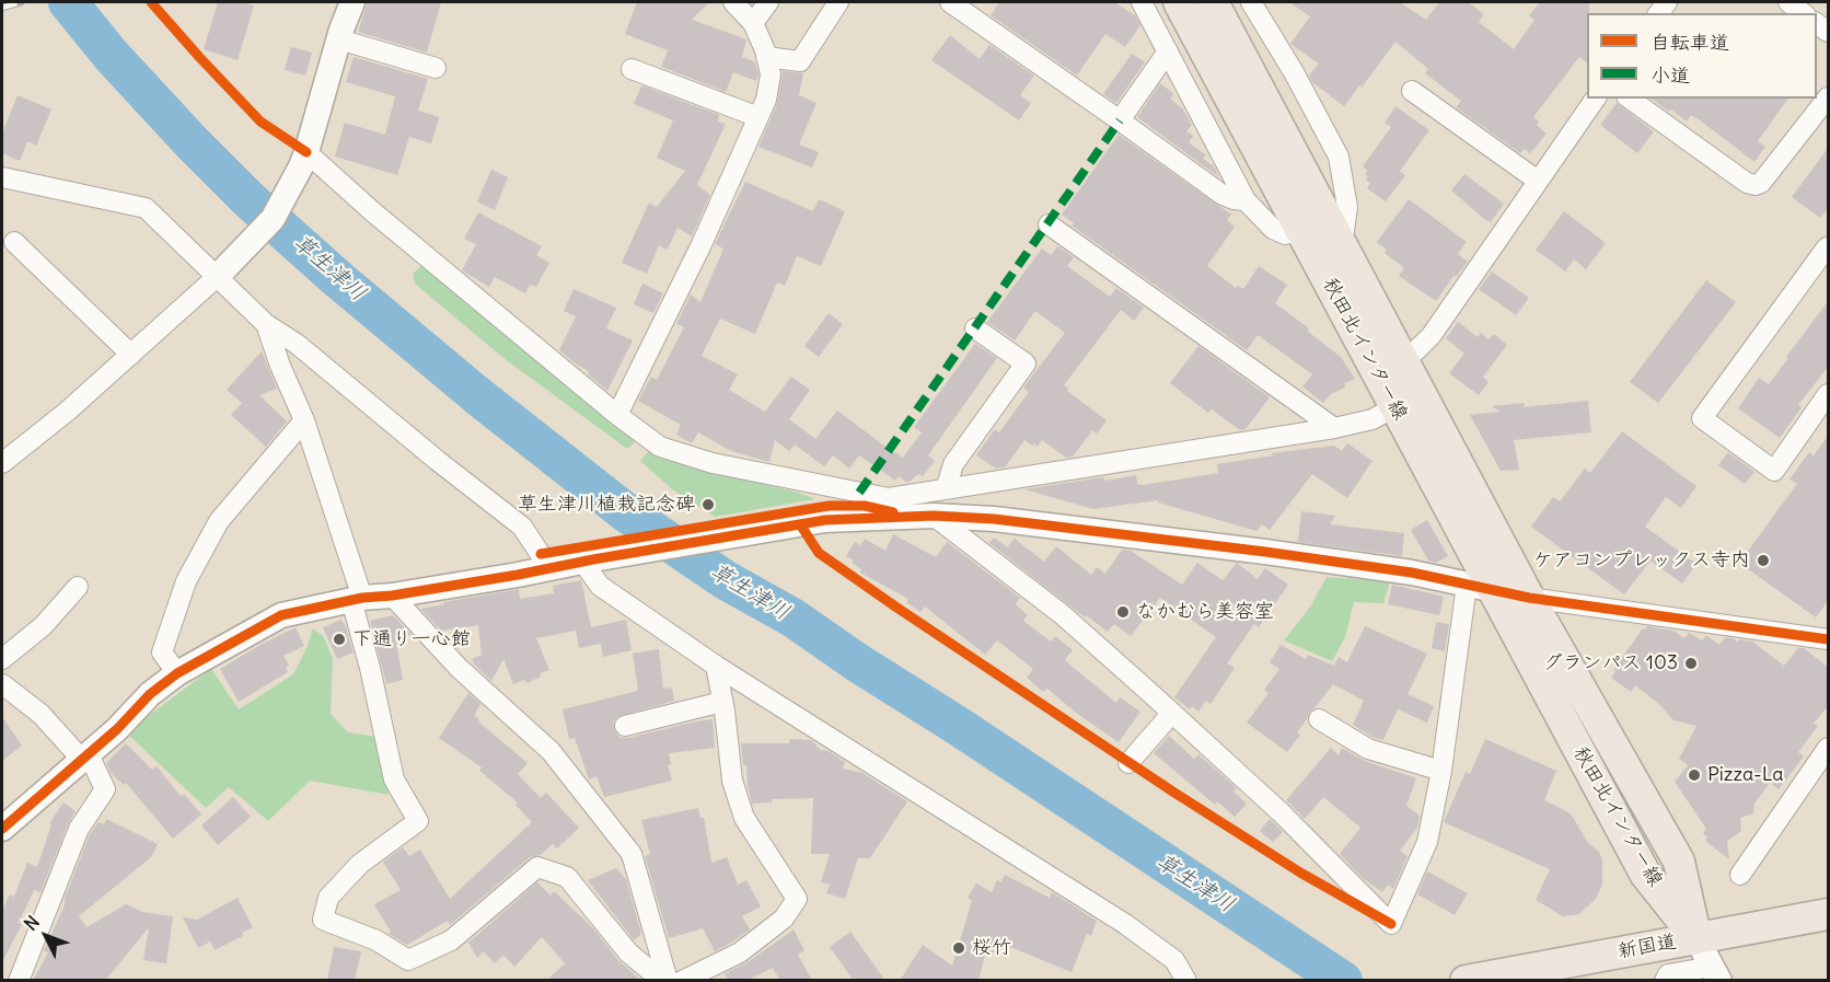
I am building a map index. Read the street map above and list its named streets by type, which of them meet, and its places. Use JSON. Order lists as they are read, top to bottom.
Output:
{
  "streets": {
    "main road": ["秋田北インター線", "新国道"]
  },
  "crossings": [
    ["秋田北インター線", "新国道"]
  ],
  "water": ["草生津川"],
  "places": [
    "草生津川植栽記念碑",
    "ケアコンプレックス寺内",
    "なかむら美容室",
    "下通り一心館",
    "グランパス 103",
    "Pizza-La",
    "桜竹"
  ],
  "legend": ["自転車道", "小道"],
  "north": "top left"
}
